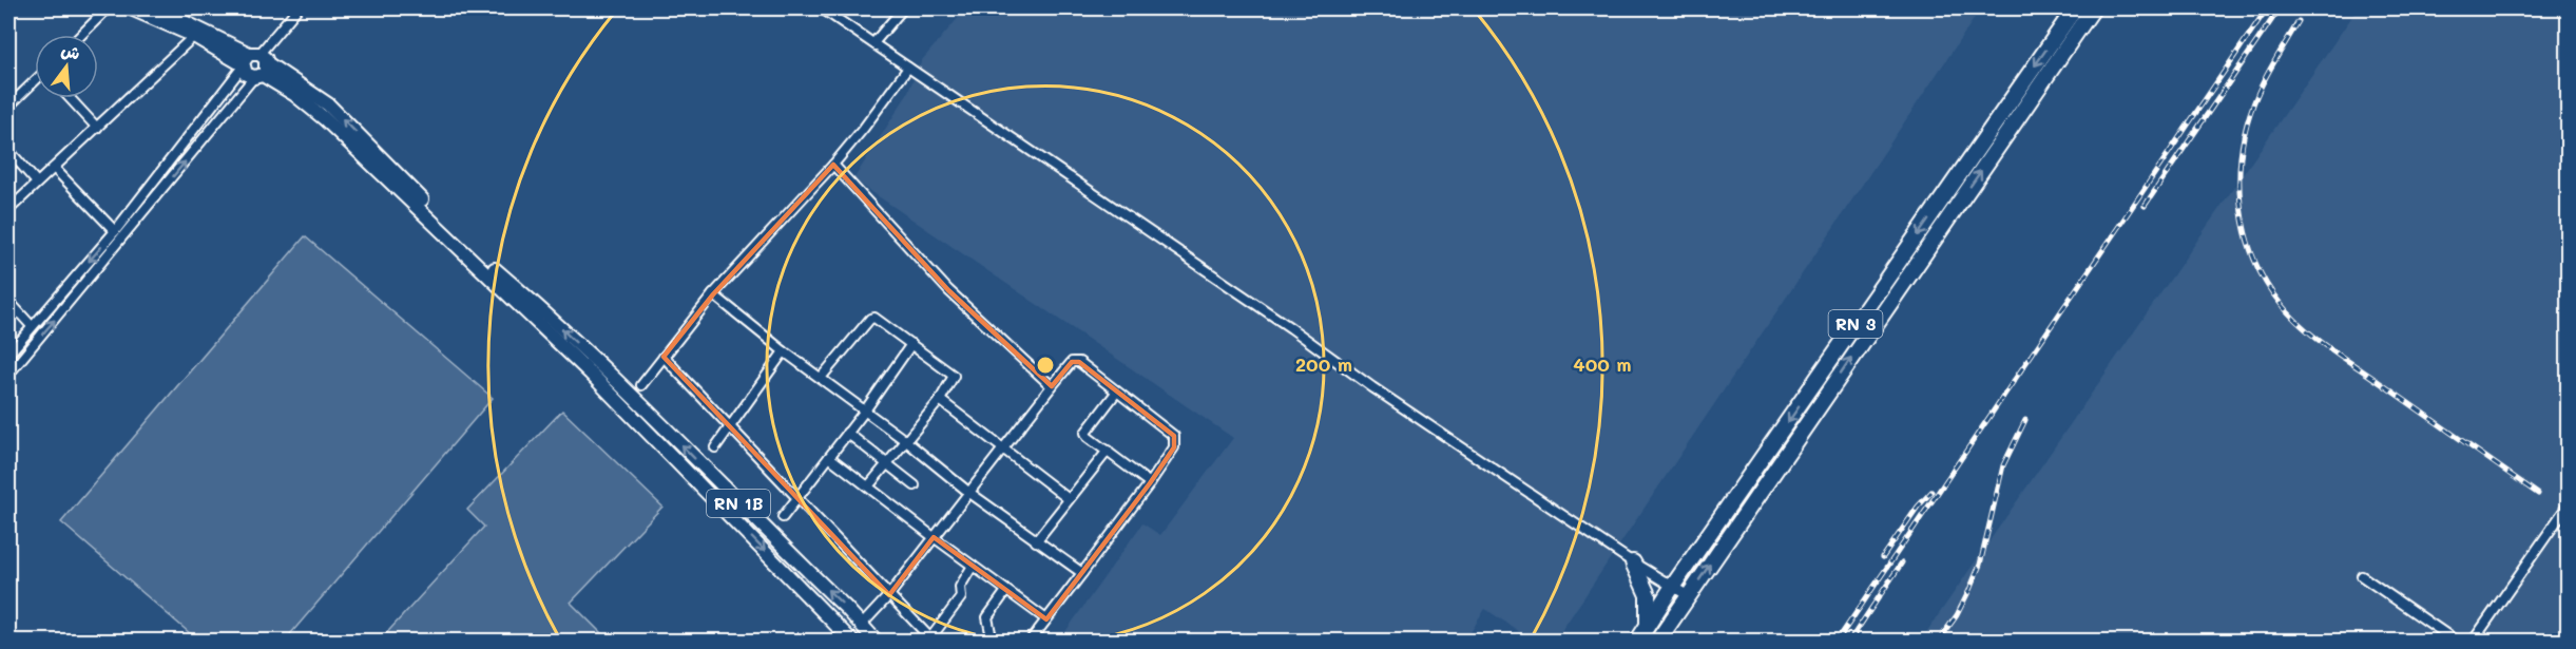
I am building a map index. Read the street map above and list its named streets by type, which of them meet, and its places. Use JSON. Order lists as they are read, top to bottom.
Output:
{
  "streets": {
    "highway": ["RN 3"],
    "main road": ["RN 1B"]
  },
  "north": "top",
  "rings": ["200 m", "400 m"]
}
